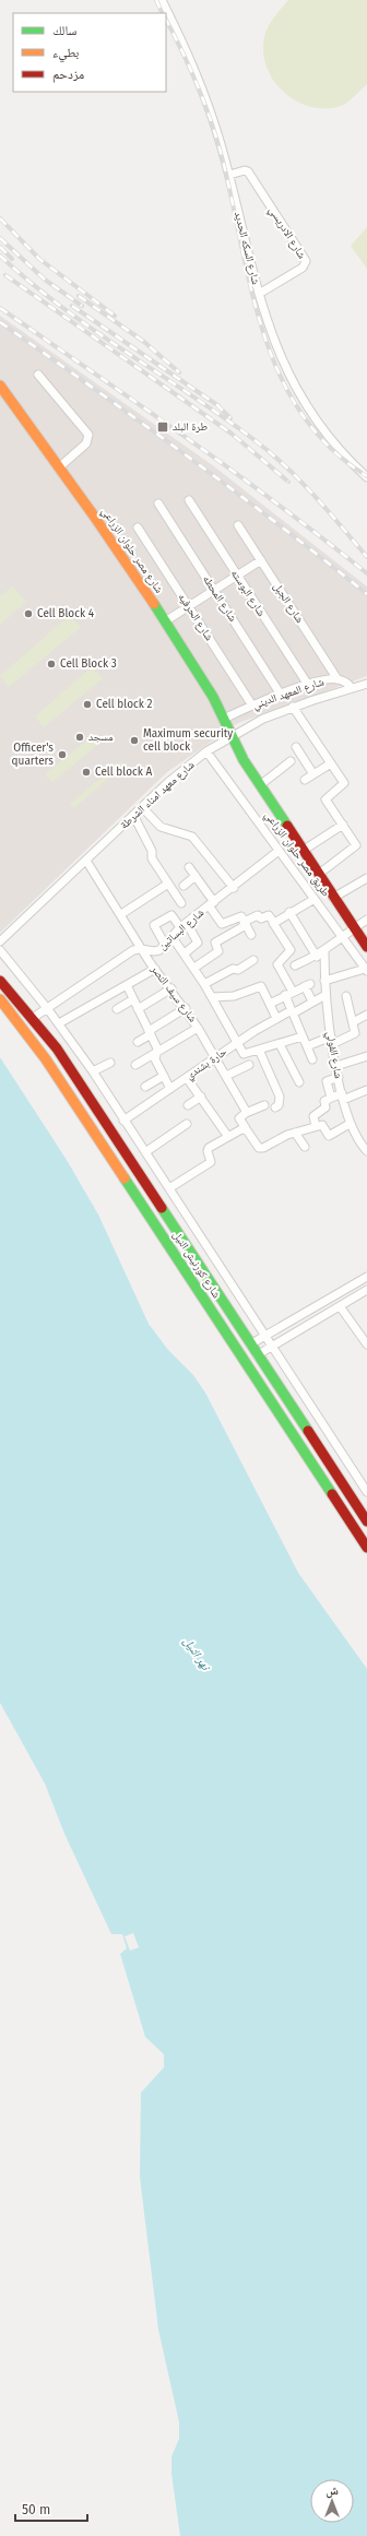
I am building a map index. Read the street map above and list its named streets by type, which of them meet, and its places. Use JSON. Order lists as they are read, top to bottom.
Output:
{
  "streets": {
    "main road": ["شارع مصر حلوان الزراعي", "طريق مصر حلوان الزراعي", "شارع كورنيش النيل"],
    "street": [
      "شارع الادريسي",
      "شارع السكه الحديد",
      "شارع البوسته",
      "شارع المحطه",
      "شارع الجبل",
      "شارع الحرفيه",
      "شارع المعهد الديني",
      "شارع معهد امناء الشرطة",
      "شارع البساتين",
      "شارع سيف النصر",
      "شارع الفولي",
      "حارة بشندي"
    ]
  },
  "crossings": [
    ["شارع الادريسي", "شارع السكه الحديد"],
    ["شارع مصر حلوان الزراعي", "شارع المعهد الديني"],
    ["شارع مصر حلوان الزراعي", "شارع معهد امناء الشرطة"],
    ["شارع مصر حلوان الزراعي", "طريق مصر حلوان الزراعي"],
    ["شارع البوسته", "شارع المعهد الديني"],
    ["شارع المحطه", "شارع المعهد الديني"],
    ["شارع الجبل", "شارع المعهد الديني"],
    ["شارع الحرفيه", "شارع المعهد الديني"],
    ["شارع المعهد الديني", "شارع معهد امناء الشرطة"],
    ["شارع معهد امناء الشرطة", "طريق مصر حلوان الزراعي"],
    ["شارع معهد امناء الشرطة", "شارع سيف النصر"],
    ["طريق مصر حلوان الزراعي", "شارع البساتين"],
    ["شارع البساتين", "شارع سيف النصر"],
    ["شارع البساتين", "شارع كورنيش النيل"],
    ["شارع سيف النصر", "حارة بشندي"],
    ["شارع الفولي", "حارة بشندي"]
  ],
  "water": ["نهر النيل"],
  "places": {
    "transit": ["طرة البلد"],
    "other": [
      "Cell Block 4",
      "Cell Block 3",
      "Cell block 2",
      "مسجد",
      "Maximum security cell block",
      "Officer's quarters",
      "Cell block A"
    ]
  },
  "legend": ["سالك", "بطيء", "مزدحم"],
  "scale_bar": "50 m",
  "north": "top"
}
